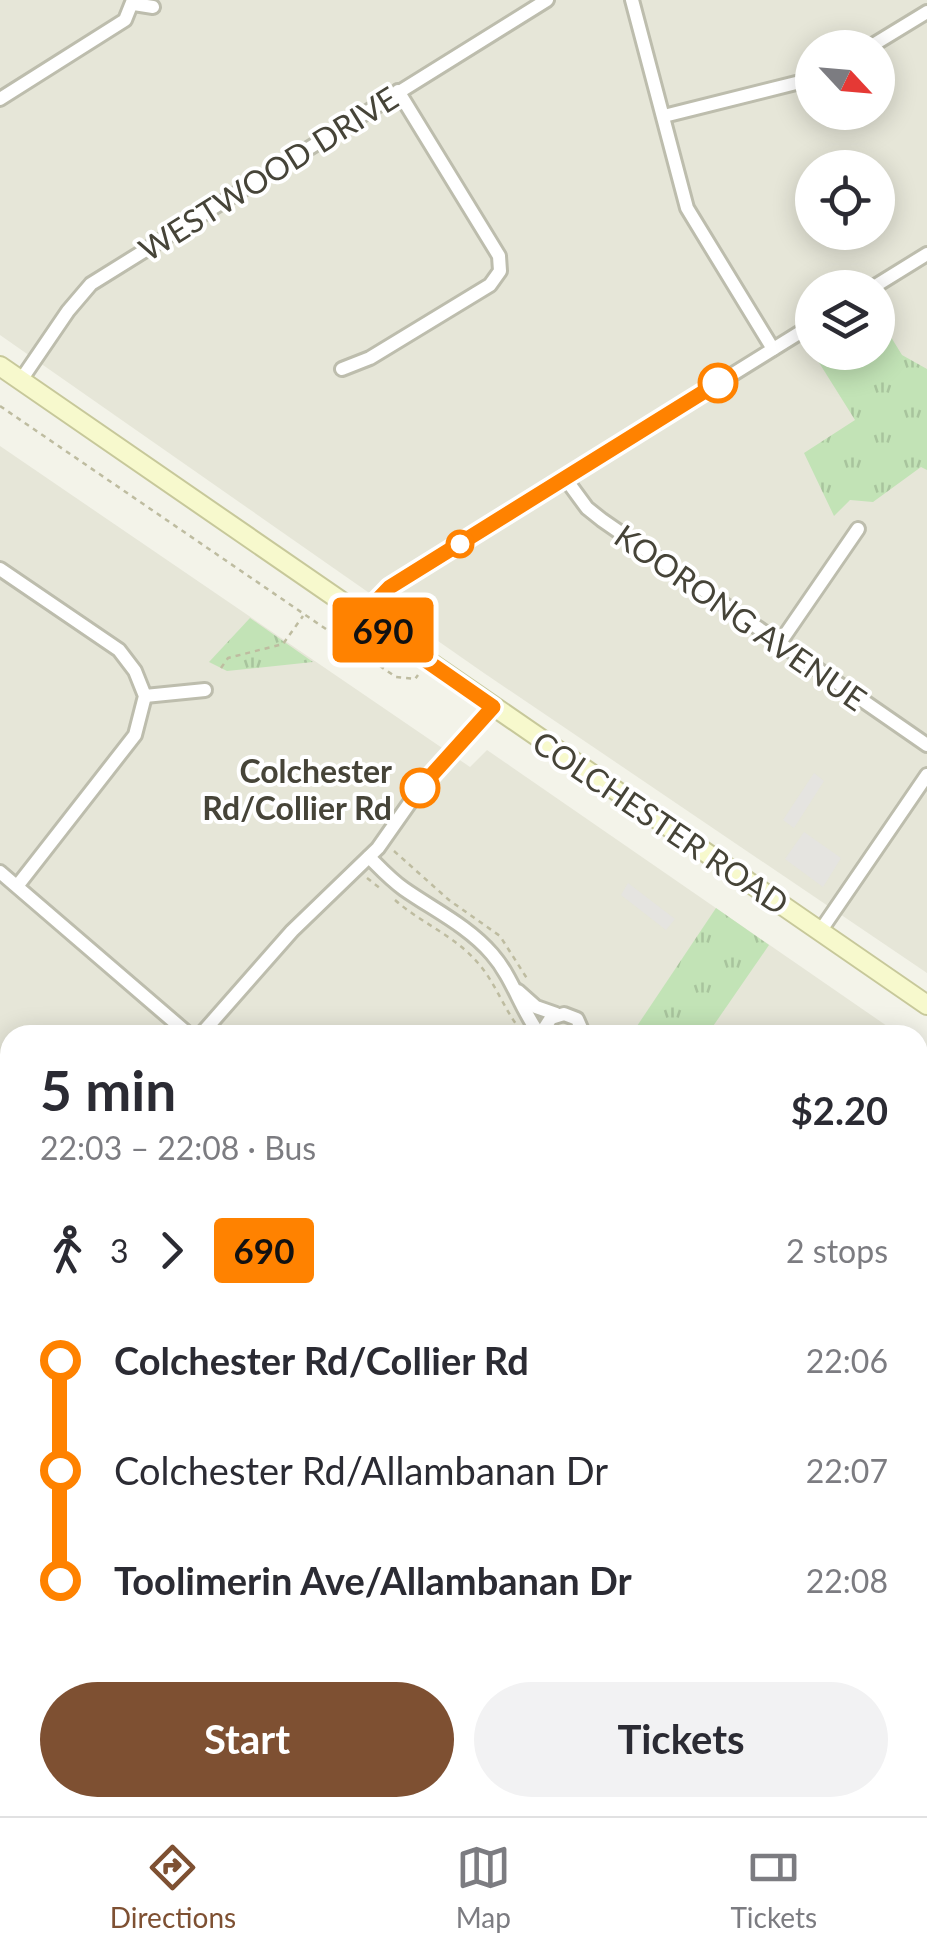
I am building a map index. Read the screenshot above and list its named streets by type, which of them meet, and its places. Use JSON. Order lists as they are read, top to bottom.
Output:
{
  "streets": {
    "main road": ["COLCHESTER ROAD"],
    "street": ["WESTWOOD DRIVE", "KOORONG AVENUE"]
  },
  "crossings": [
    ["WESTWOOD DRIVE", "COLCHESTER ROAD"]
  ],
  "places": ["Colchester Rd/Collier Rd"],
  "lines": ["bus line 690"],
  "north": "bottom right",
  "page": {
    "on_map": "690",
    "heading": ["5 min", "22:03 – 22:08 · Bus", "$2.20"],
    "legs": ["3", "690", "2 stops"],
    "list": [
      {
        "name": "Colchester Rd/Collier Rd",
        "value": "22:06"
      },
      {
        "name": "Colchester Rd/Allambanan Dr",
        "value": "22:07"
      },
      {
        "name": "Toolimerin Ave/Allambanan Dr",
        "value": "22:08"
      }
    ],
    "buttons": ["Start", "Tickets"],
    "tabs": ["Directions", "Map", "Tickets"]
  }
}
